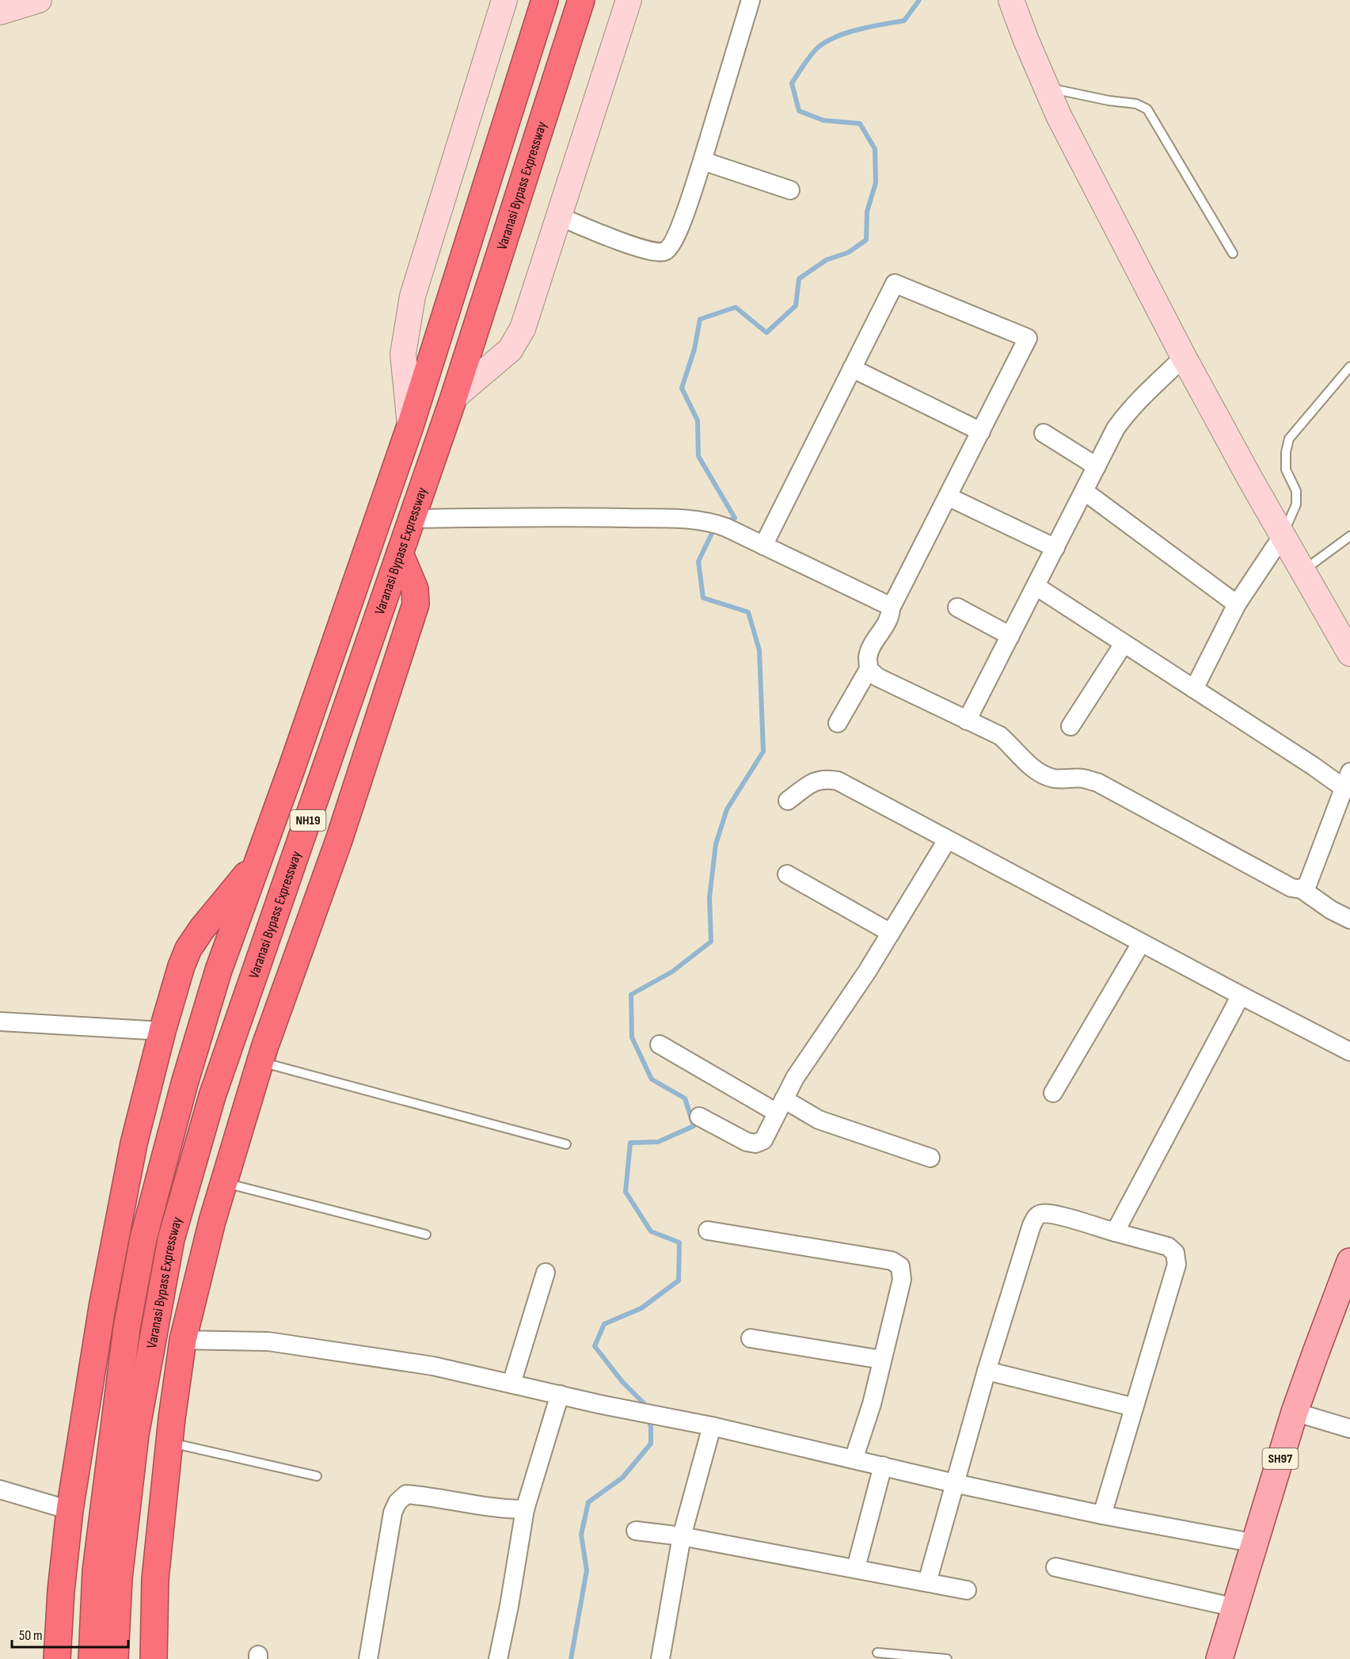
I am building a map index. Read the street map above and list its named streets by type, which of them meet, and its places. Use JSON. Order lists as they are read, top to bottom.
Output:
{
  "streets": {
    "highway": ["Varanasi Bypass Expressway", "NH19"],
    "main road": ["SH97"]
  },
  "scale_bar": "50 m"
}
